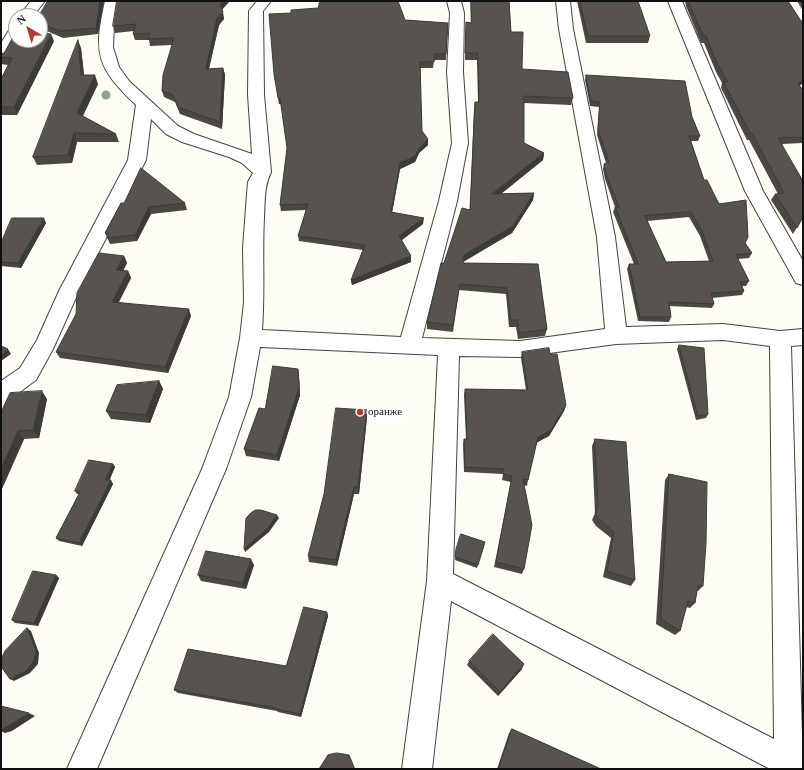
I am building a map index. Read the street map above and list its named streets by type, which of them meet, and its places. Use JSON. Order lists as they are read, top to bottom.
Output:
{
  "places": ["оранже"],
  "north": "top left"
}
